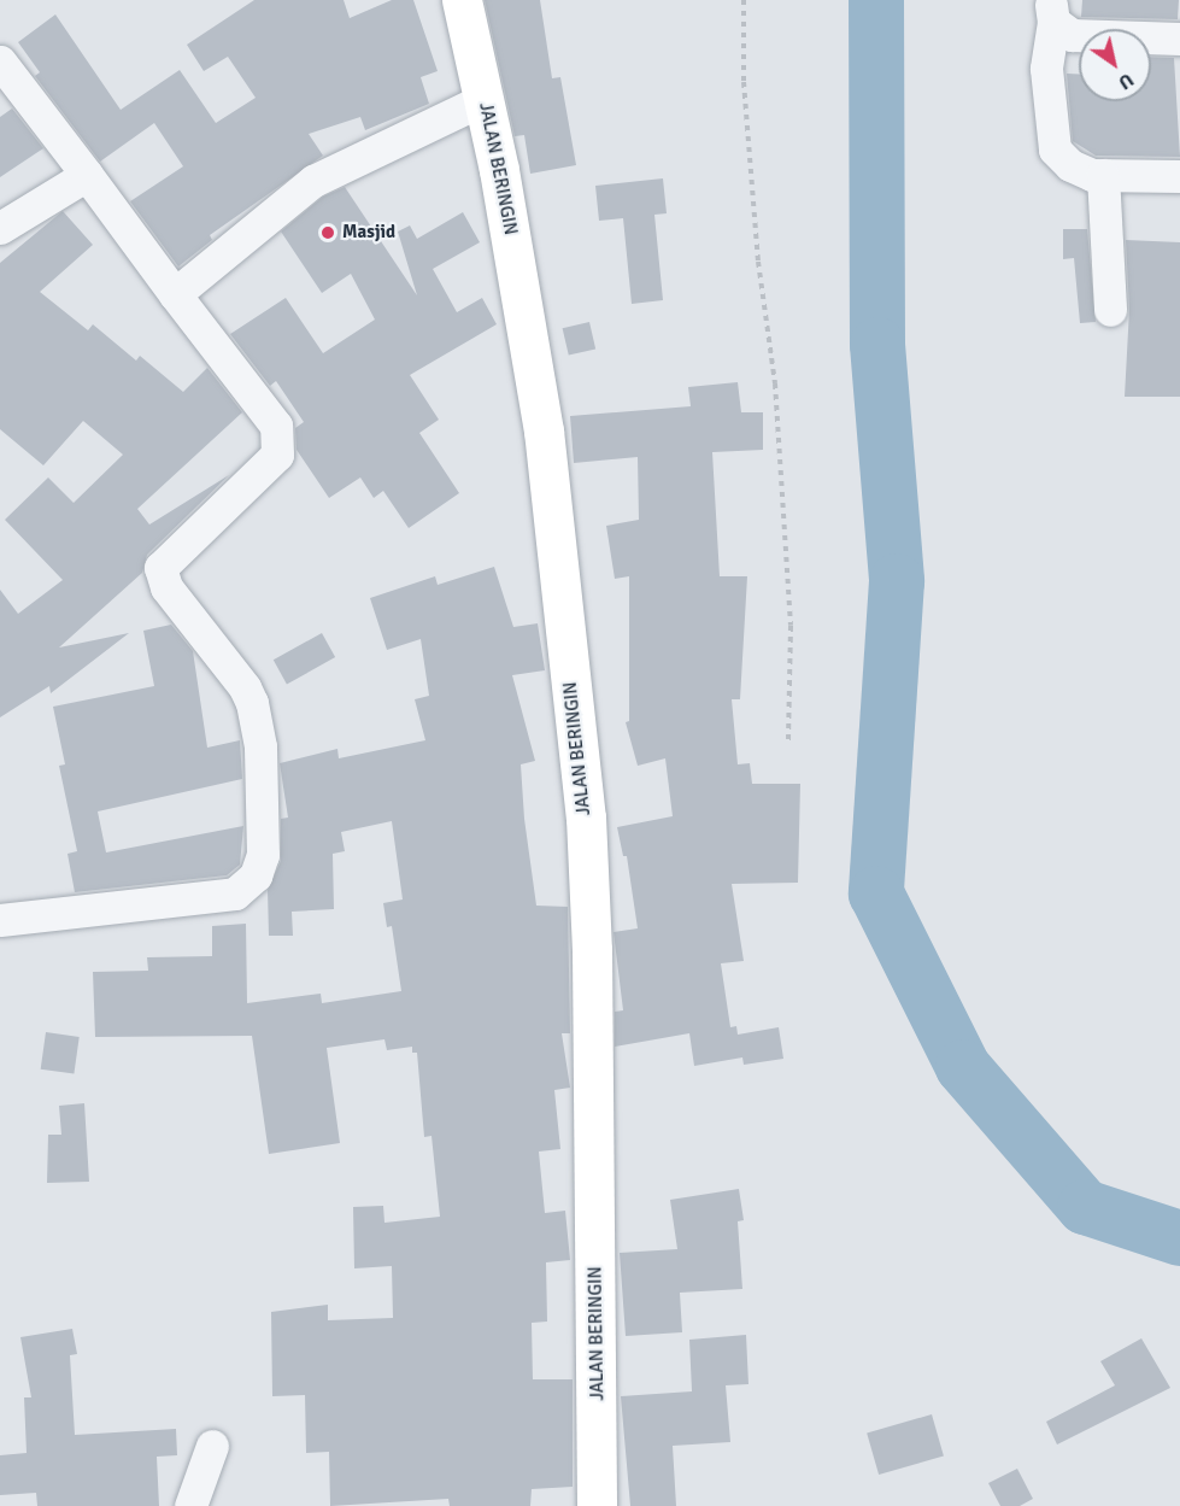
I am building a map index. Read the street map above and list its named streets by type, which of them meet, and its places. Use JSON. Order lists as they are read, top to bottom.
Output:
{
  "streets": {
    "street": ["JALAN BERINGIN"]
  },
  "places": ["Masjid"],
  "north": "bottom right"
}
